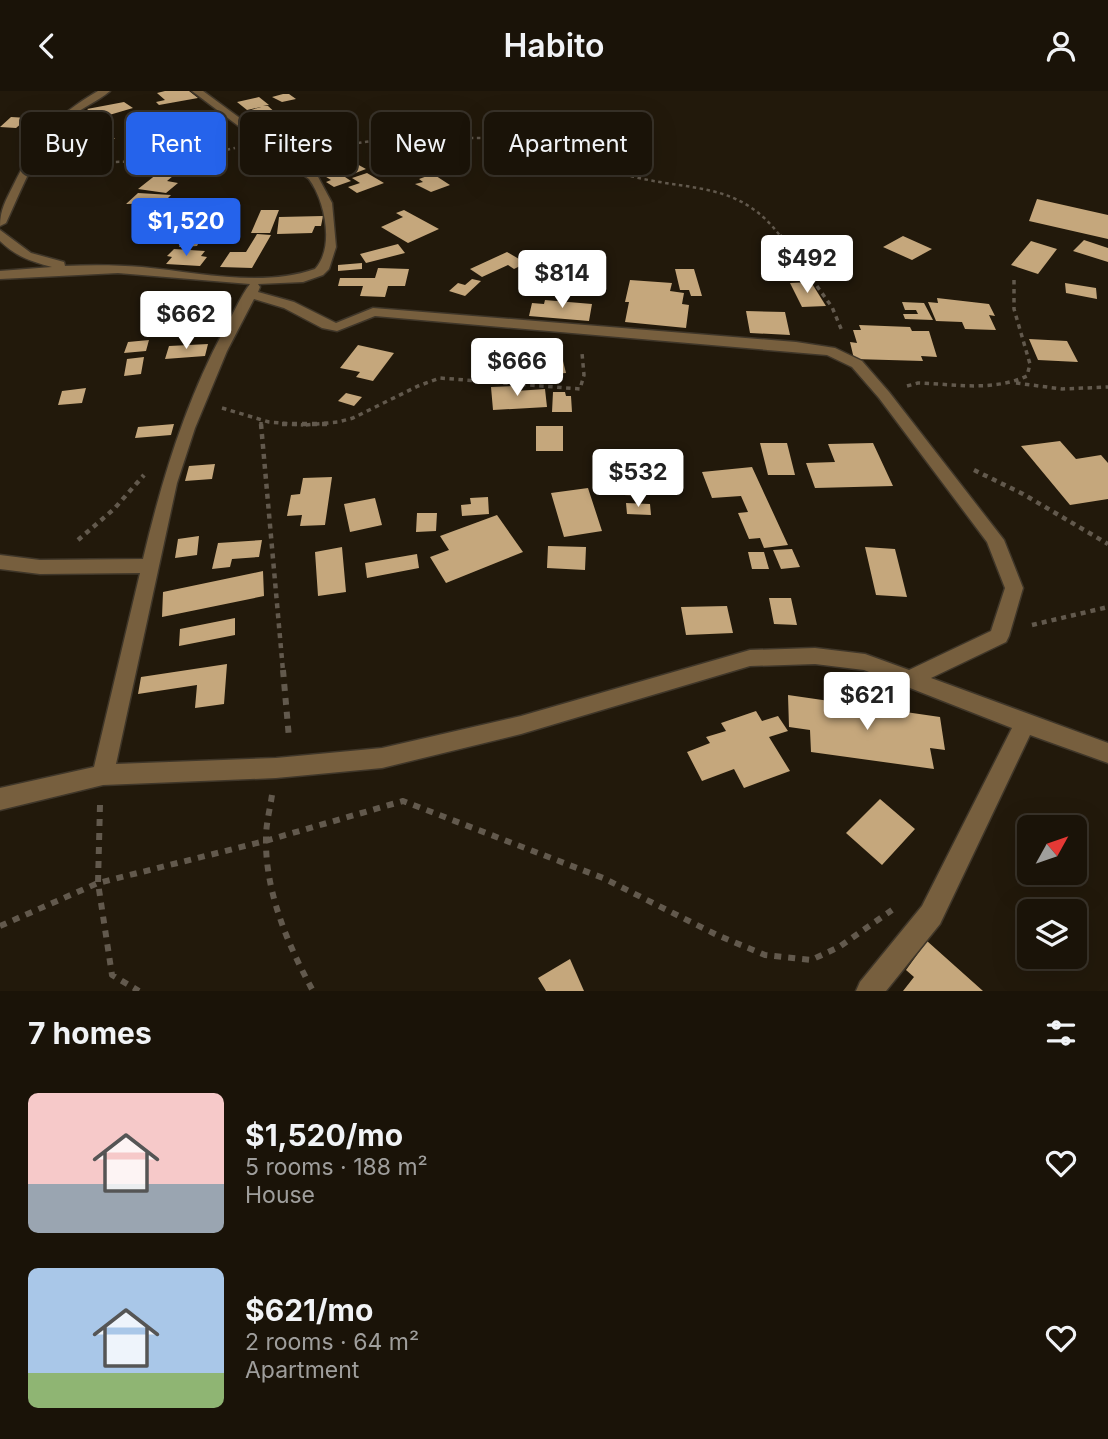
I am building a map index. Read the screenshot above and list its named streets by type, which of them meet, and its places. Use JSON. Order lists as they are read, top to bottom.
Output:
{
  "north": "top right",
  "page": {
    "header": "Habito",
    "chip": [
      "Buy",
      "Rent",
      "Filters",
      "New",
      "Apartment"
    ],
    "price": [
      "$1,520",
      "$492",
      "$814",
      "$662",
      "$666",
      "$532",
      "$621"
    ],
    "heading": "7 homes",
    "list": [
      {
        "name": "$1,520/mo",
        "note": "5 rooms · 188 m² · House"
      },
      {
        "name": "$621/mo",
        "note": "2 rooms · 64 m² · Apartment"
      }
    ]
  }
}
